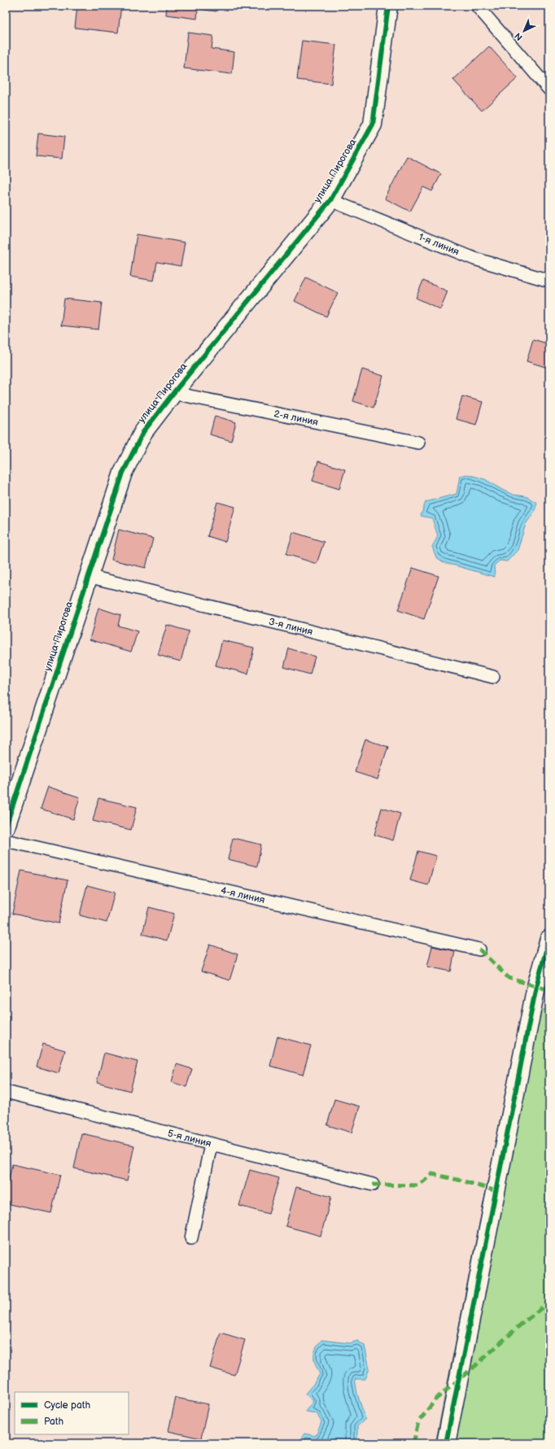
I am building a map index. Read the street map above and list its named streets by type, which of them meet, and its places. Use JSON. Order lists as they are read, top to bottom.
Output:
{
  "streets": {
    "street": ["улица Пирогова"],
    "lane": [
      "1-я линия",
      "2-я линия",
      "3-я линия",
      "4-я линия",
      "5-я линия"
    ]
  },
  "crossings": [
    ["улица Пирогова", "1-я линия"],
    ["улица Пирогова", "2-я линия"],
    ["улица Пирогова", "3-я линия"]
  ],
  "legend": ["Cycle path", "Path"],
  "north": "bottom left"
}
